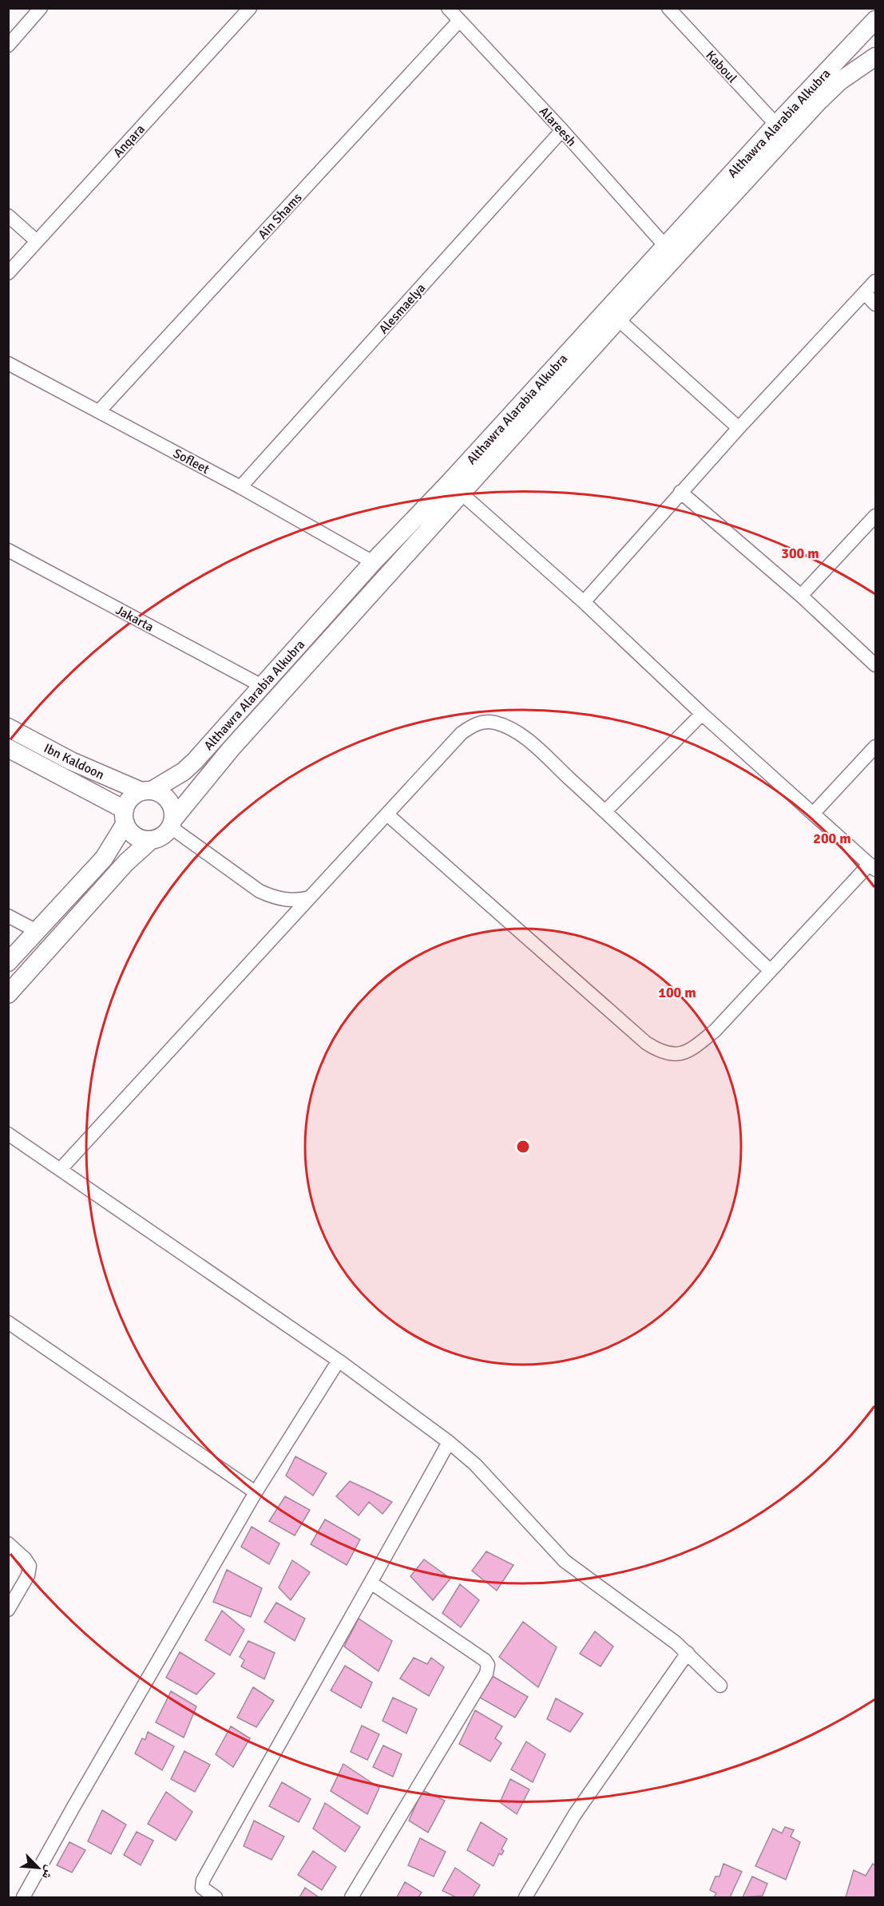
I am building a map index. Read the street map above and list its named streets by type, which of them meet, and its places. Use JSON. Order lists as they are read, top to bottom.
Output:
{
  "streets": {
    "street": [
      "Kaboul",
      "Althawra Alarabia Alkubra",
      "Alareesh",
      "Anqara",
      "Ain Shams",
      "Alesmaelya",
      "Sofleet",
      "Jakarta",
      "Ibn Kaldoon"
    ]
  },
  "crossings": [
    ["Kaboul", "Althawra Alarabia Alkubra"],
    ["Althawra Alarabia Alkubra", "Alareesh"],
    ["Althawra Alarabia Alkubra", "Sofleet"],
    ["Althawra Alarabia Alkubra", "Jakarta"],
    ["Althawra Alarabia Alkubra", "Ibn Kaldoon"],
    ["Alareesh", "Ain Shams"],
    ["Alareesh", "Alesmaelya"],
    ["Ain Shams", "Sofleet"],
    ["Alesmaelya", "Sofleet"]
  ],
  "north": "bottom right",
  "rings": ["300 m", "200 m", "100 m"]
}
